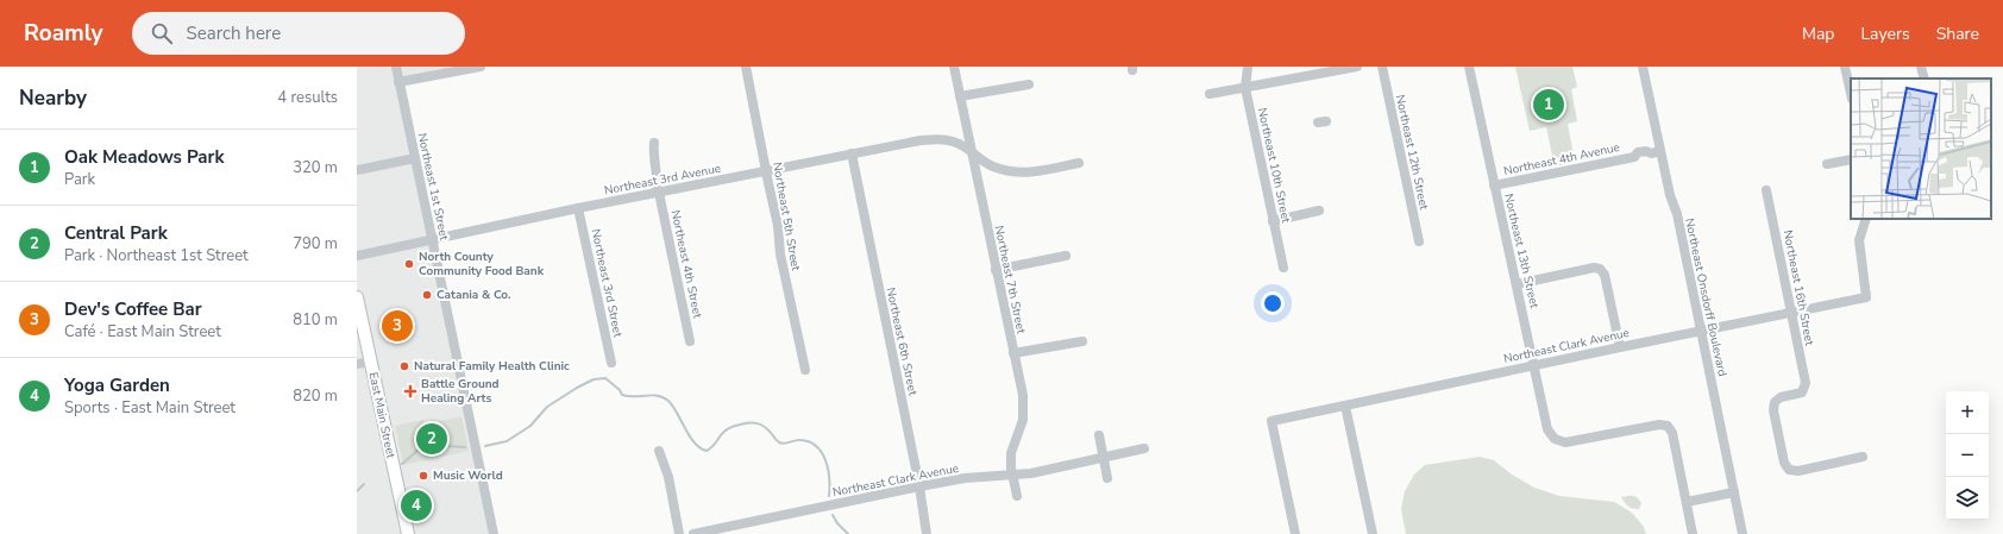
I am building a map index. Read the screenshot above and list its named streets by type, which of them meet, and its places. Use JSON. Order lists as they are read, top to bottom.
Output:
{
  "streets": {
    "main road": ["East Main Street"],
    "street": [
      "Northeast 12th Street",
      "Northeast 4th Avenue",
      "Northeast 10th Street",
      "Northeast 3rd Avenue",
      "Northeast 1st Street",
      "Northeast 5th Street",
      "Northeast 13th Street",
      "Northeast 4th Street",
      "Northeast 7th Street",
      "Northeast 3rd Street",
      "Northeast 16th Street",
      "Northeast Onsdorff Boulevard",
      "Northeast 6th Street",
      "Northeast Clark Avenue"
    ]
  },
  "crossings": [
    ["Northeast 4th Avenue", "Northeast 13th Street"],
    ["Northeast 4th Avenue", "Northeast Onsdorff Boulevard"],
    ["Northeast 3rd Avenue", "Northeast 1st Street"],
    ["Northeast 3rd Avenue", "Northeast 5th Street"],
    ["Northeast 3rd Avenue", "Northeast 4th Street"],
    ["Northeast 3rd Avenue", "Northeast 7th Street"],
    ["Northeast 3rd Avenue", "Northeast 3rd Street"],
    ["Northeast 3rd Avenue", "Northeast 6th Street"],
    ["Northeast 13th Street", "Northeast Clark Avenue"],
    ["Northeast 7th Street", "Northeast Clark Avenue"],
    ["Northeast 16th Street", "Northeast Clark Avenue"],
    ["Northeast Onsdorff Boulevard", "Northeast Clark Avenue"],
    ["Northeast 6th Street", "Northeast Clark Avenue"]
  ],
  "places": {
    "other": [
      "North County Community Food Bank",
      "Catania & Co.",
      "Natural Family Health Clinic",
      "Music World"
    ],
    "health": ["Battle Ground Healing Arts"]
  },
  "page": {
    "header": "Roamly",
    "search": "Search here",
    "nav": ["Map", "Layers", "Share"],
    "heading": ["Nearby", "4 results"],
    "pins": [
      "1",
      "3",
      "2",
      "4"
    ],
    "list": [
      {
        "mark": "1",
        "name": "Oak Meadows Park",
        "note": "Park",
        "value": "320 m"
      },
      {
        "mark": "2",
        "name": "Central Park",
        "note": "Park · Northeast 1st Street",
        "value": "790 m"
      },
      {
        "mark": "3",
        "name": "Dev's Coffee Bar",
        "note": "Café · East Main Street",
        "value": "810 m"
      },
      {
        "mark": "4",
        "name": "Yoga Garden",
        "note": "Sports · East Main Street",
        "value": "820 m"
      }
    ],
    "map_buttons": ["+", "−"]
  }
}
